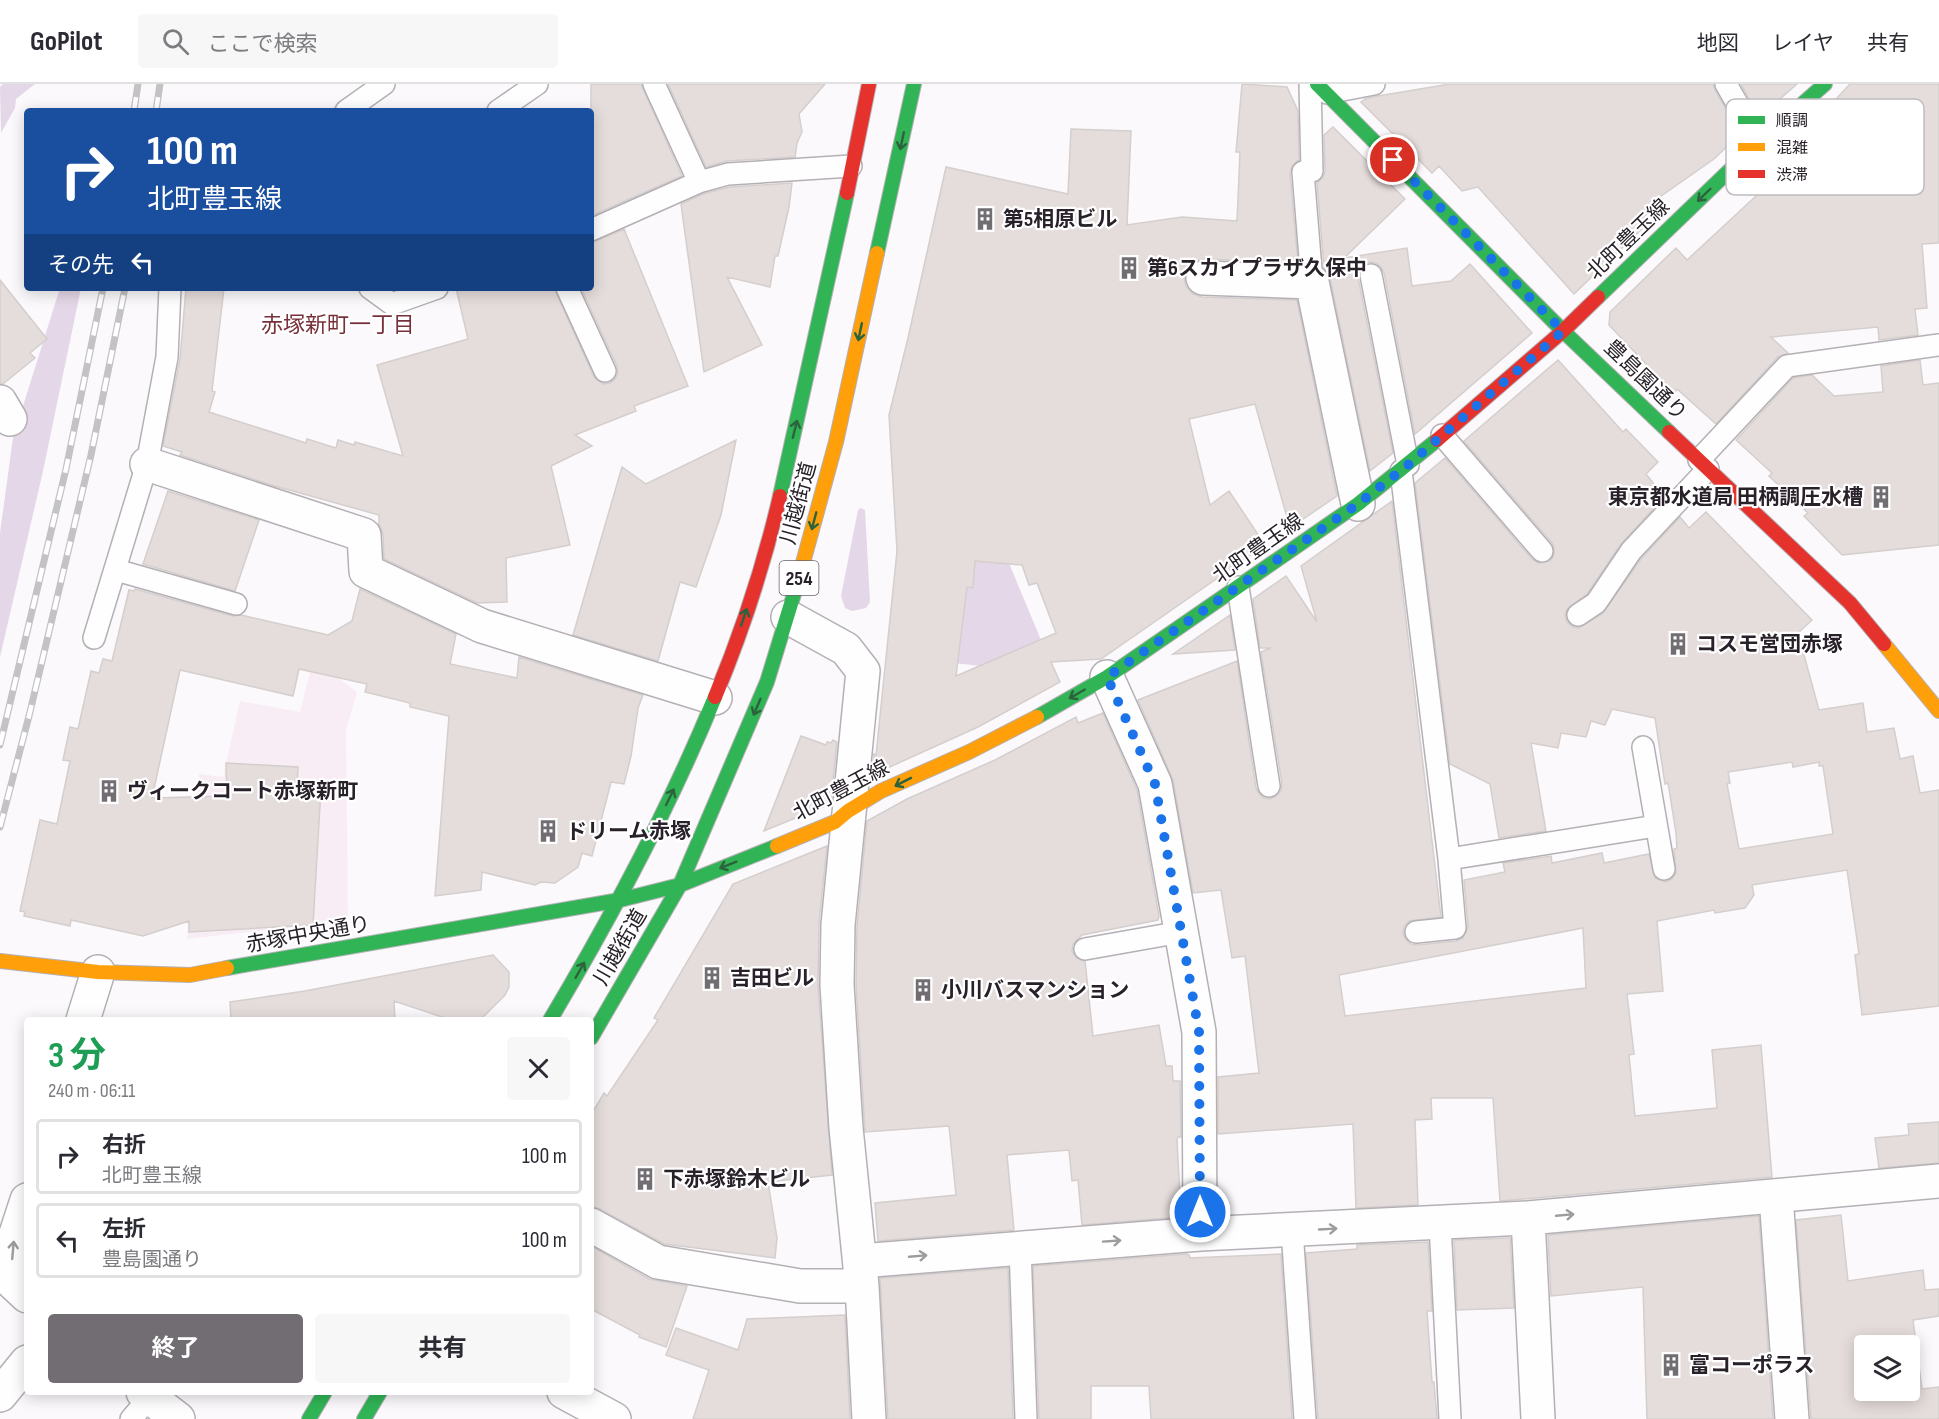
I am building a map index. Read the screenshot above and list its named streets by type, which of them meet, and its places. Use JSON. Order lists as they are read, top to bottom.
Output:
{
  "streets": {
    "main road": [
      "北町豊玉線",
      "豊島園通り",
      "川越街道",
      "254",
      "赤塚中央通り"
    ]
  },
  "crossings": [
    ["北町豊玉線", "豊島園通り"],
    ["北町豊玉線", "川越街道"],
    ["北町豊玉線", "赤塚中央通り"],
    ["川越街道", "赤塚中央通り"]
  ],
  "one_way": ["北町豊玉線"],
  "districts": ["赤塚新町一丁目"],
  "places": {
    "building": [
      "第5相原ビル",
      "第6スカイプラザ久保中",
      "東京都水道局 田柄調圧水槽",
      "コスモ営団赤塚",
      "ヴィークコート赤塚新町",
      "ドリーム赤塚",
      "吉田ビル",
      "小川バスマンション",
      "下赤塚鈴木ビル",
      "富コーポラス"
    ]
  },
  "legend": ["順調", "混雑", "渋滞"],
  "page": {
    "header": "GoPilot",
    "search": "ここで検索",
    "nav": ["地図", "レイヤ", "共有"],
    "turn": ["100 m", "北町豊玉線"],
    "then": "その先",
    "heading": ["3 分", "240 m · 06:11"],
    "list": [
      {
        "name": "右折",
        "note": "北町豊玉線",
        "value": "100 m"
      },
      {
        "name": "左折",
        "note": "豊島園通り",
        "value": "100 m"
      }
    ],
    "buttons": ["終了", "共有"]
  }
}
